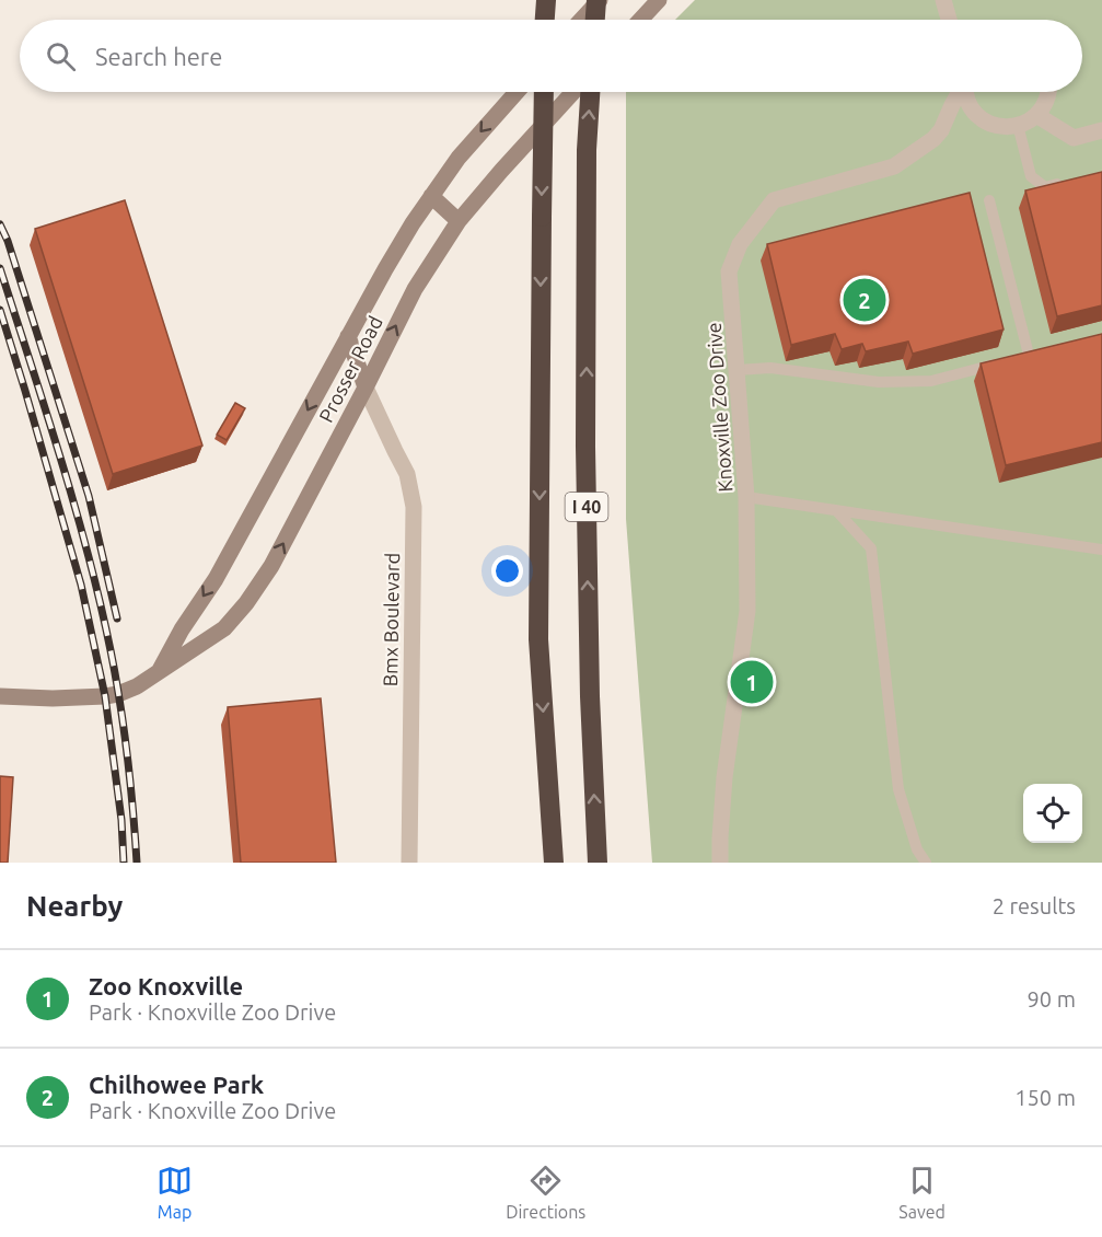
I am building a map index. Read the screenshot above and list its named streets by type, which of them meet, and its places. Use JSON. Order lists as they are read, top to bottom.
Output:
{
  "streets": {
    "highway": ["I 40"],
    "street": ["Prosser Road", "Knoxville Zoo Drive", "Bmx Boulevard"]
  },
  "crossings": [
    ["Prosser Road", "Bmx Boulevard"]
  ],
  "page": {
    "search": "Search here",
    "pins": ["2", "1"],
    "heading": ["Nearby", "2 results"],
    "list": [
      {
        "mark": "1",
        "name": "Zoo Knoxville",
        "note": "Park · Knoxville Zoo Drive",
        "value": "90 m"
      },
      {
        "mark": "2",
        "name": "Chilhowee Park",
        "note": "Park · Knoxville Zoo Drive",
        "value": "150 m"
      }
    ],
    "nav": ["Map", "Directions", "Saved"]
  }
}
